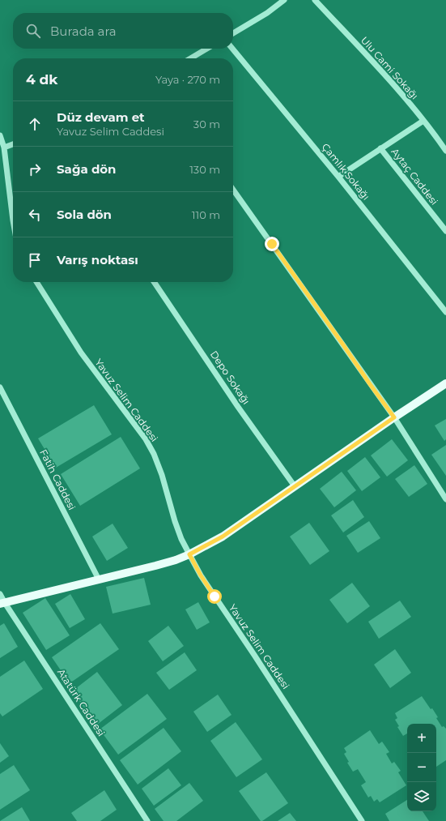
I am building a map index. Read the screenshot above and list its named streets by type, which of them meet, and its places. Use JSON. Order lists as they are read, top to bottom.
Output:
{
  "streets": {
    "street": [
      "Ulu Cami Sokağı",
      "Çamlık Sokağı",
      "Aytaç Caddesi",
      "Depo Sokağı",
      "Yavuz Selim Caddesi",
      "Fatih Caddesi",
      "Atatürk Caddesi"
    ]
  },
  "page": {
    "search": "Burada ara",
    "heading": ["4 dk", "Yaya · 270 m"],
    "list": [
      ["Düz devam et", "Yavuz Selim Caddesi", "30 m"],
      ["Sağa dön", "130 m"],
      ["Sola dön", "110 m"],
      "Varış noktası"
    ],
    "map_buttons": ["+", "−"]
  }
}
